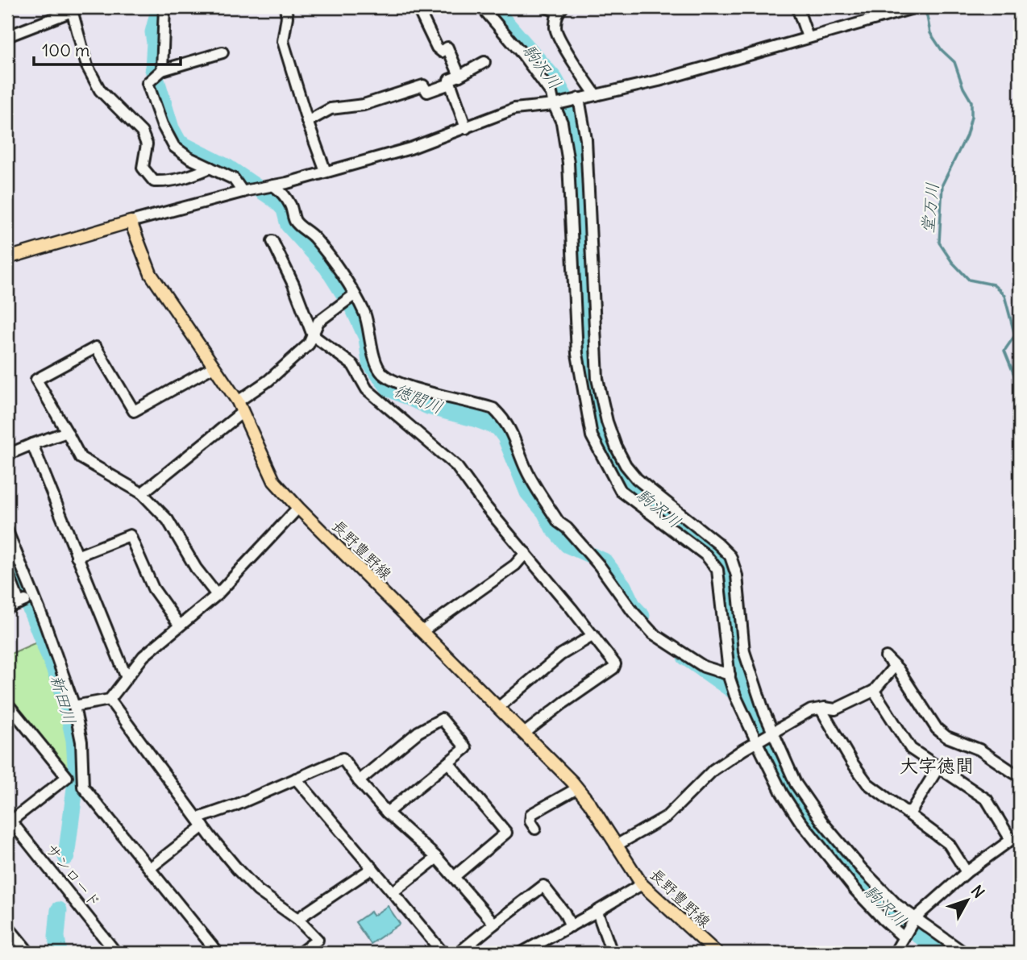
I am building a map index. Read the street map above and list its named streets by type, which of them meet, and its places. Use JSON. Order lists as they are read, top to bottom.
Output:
{
  "streets": {
    "main road": ["長野豊野線"],
    "street": ["サンロード"]
  },
  "districts": ["大字徳間"],
  "water": [
    "駒沢川",
    "堂万川",
    "徳間川",
    "新田川"
  ],
  "scale_bar": "100 m",
  "north": "top right"
}
